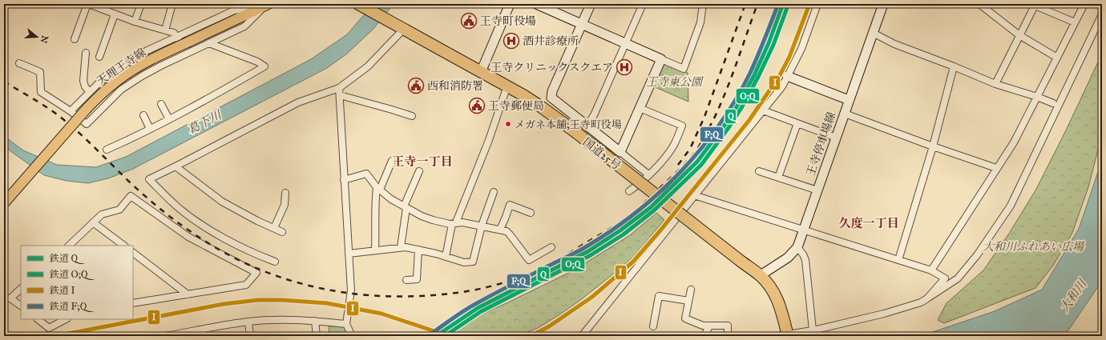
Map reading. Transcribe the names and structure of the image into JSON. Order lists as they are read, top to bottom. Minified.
{"streets":{"highway":["国道25号"],"main road":["天理王寺線"],"street":["王寺停車場線"]},"crossings":[["王寺停車場線","国道25号"]],"districts":["王寺一丁目","久度一丁目"],"water":["葛下川","大和川"],"parks":["王寺東公園","大和川ふれあい広場"],"places":{"public building":["王寺町役場","西和消防署","王寺郵便局"],"hospital":["酒井診療所","王寺クリニックスクエア"],"other":["メガネ本舗;王寺町役場"]},"lines":["rail line Q","rail line I","rail line F;Q","rail line O;Q"],"legend":["鉄道 Q","鉄道 O;Q","鉄道 I","鉄道 F;Q"],"north":"right"}
